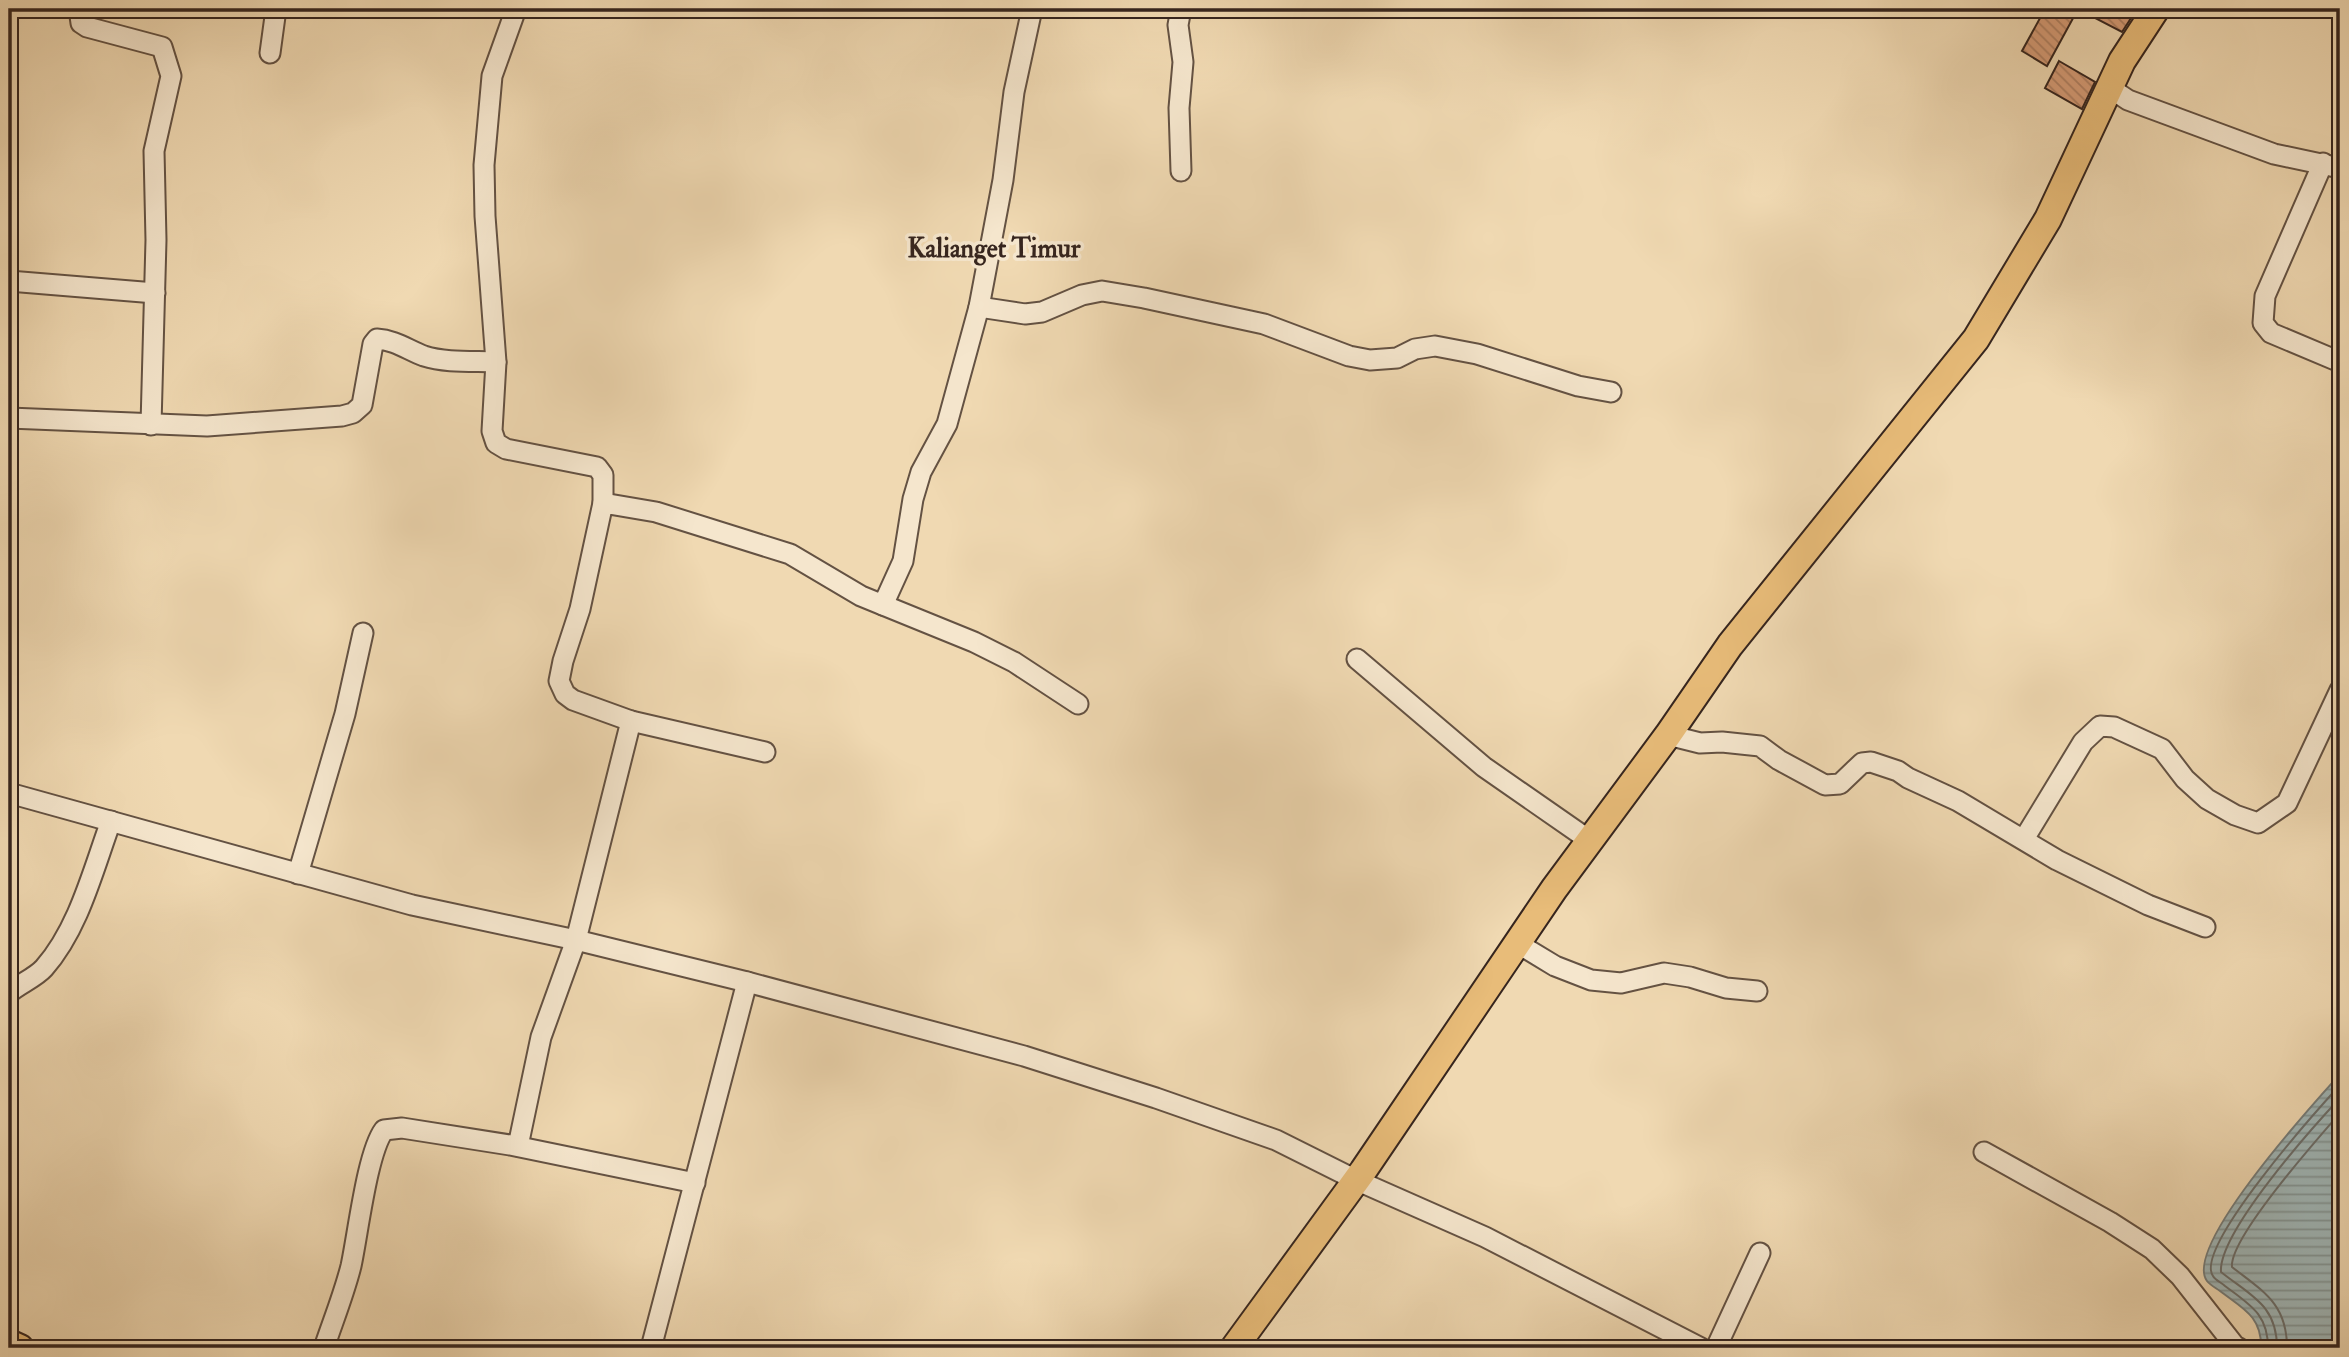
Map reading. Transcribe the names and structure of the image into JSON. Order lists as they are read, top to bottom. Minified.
{"districts":["Kalianget Timur"]}
